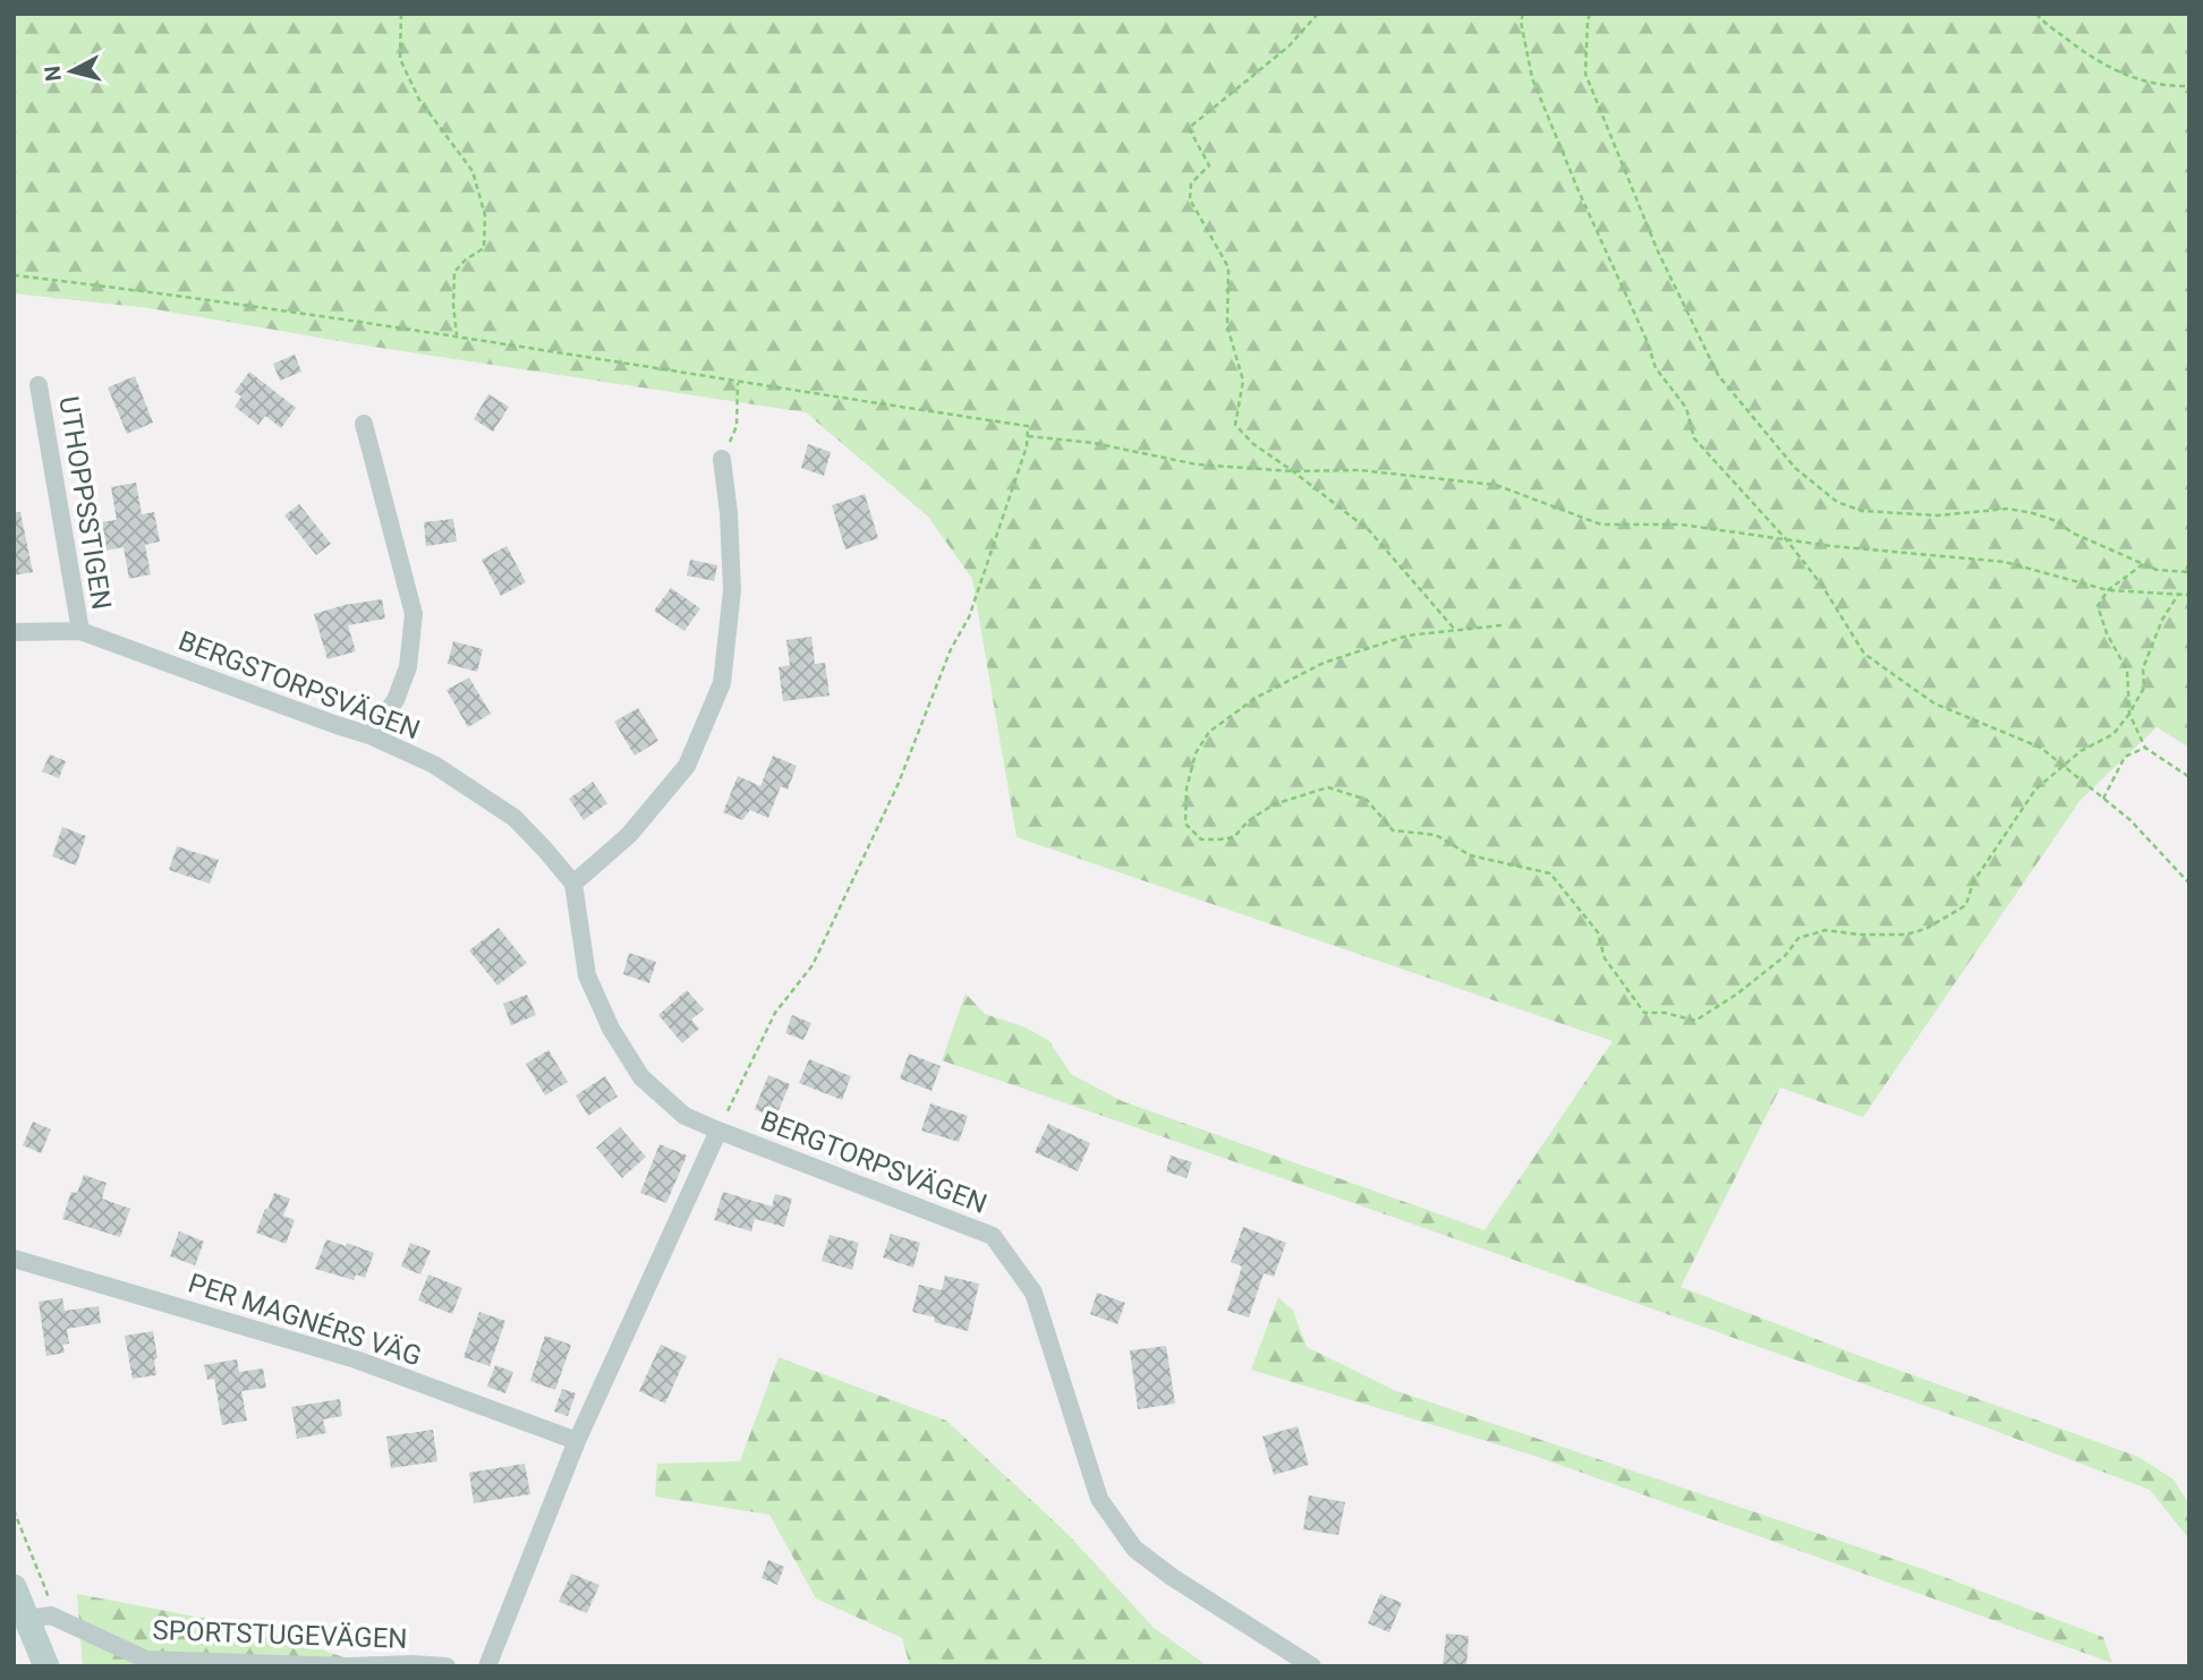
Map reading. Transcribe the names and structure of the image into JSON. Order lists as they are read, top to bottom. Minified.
{"streets":{"street":["UTHOPPSSTIGEN","BERGSTORPSVÄGEN","BERGTORPSVÄGEN","PER MAGNÉRS VÄG","SPORTSTUGEVÄGEN"]},"crossings":[["UTHOPPSSTIGEN","BERGSTORPSVÄGEN"],["BERGSTORPSVÄGEN","BERGTORPSVÄGEN"]],"north":"left"}
